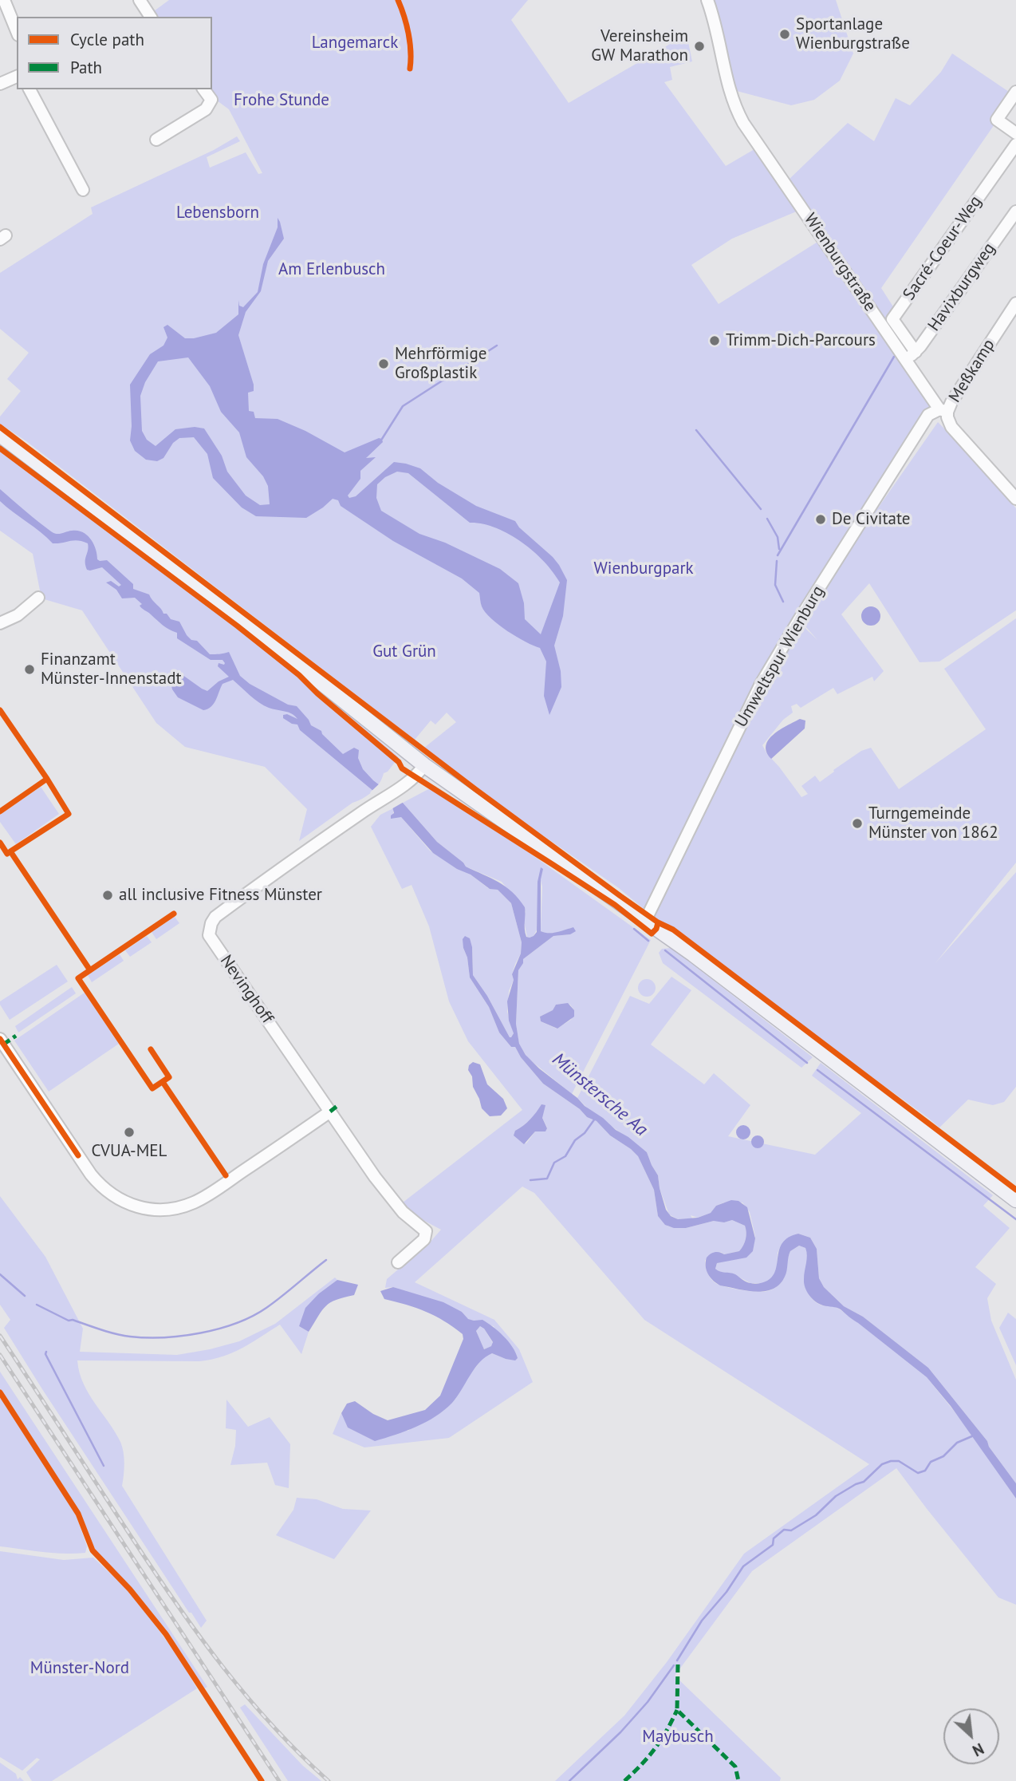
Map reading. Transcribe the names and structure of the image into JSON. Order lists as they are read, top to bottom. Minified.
{"streets":{"street":["Sacré-Coeur-Weg","Wienburgstraße","Havixburgweg","Meßkamp","Umweltspur Wienburg","Nevinghoff"]},"crossings":[["Sacré-Coeur-Weg","Havixburgweg"],["Wienburgstraße","Havixburgweg"],["Wienburgstraße","Meßkamp"],["Wienburgstraße","Umweltspur Wienburg"],["Meßkamp","Umweltspur Wienburg"]],"water":["Münstersche Aa"],"parks":["Langemarck","Frohe Stunde","Lebensborn","Am Erlenbusch","Wienburgpark","Gut Grün","Münster-Nord","Maybusch"],"places":["Sportanlage Wienburgstraße","Vereinsheim GW Marathon","Trimm-Dich-Parcours","Mehrförmige Großplastik","De Civitate","Finanzamt Münster-Innenstadt","Turngemeinde Münster von 1862","all inclusive Fitness Münster","CVUA-MEL"],"legend":["Cycle path","Path"],"north":"bottom right"}
